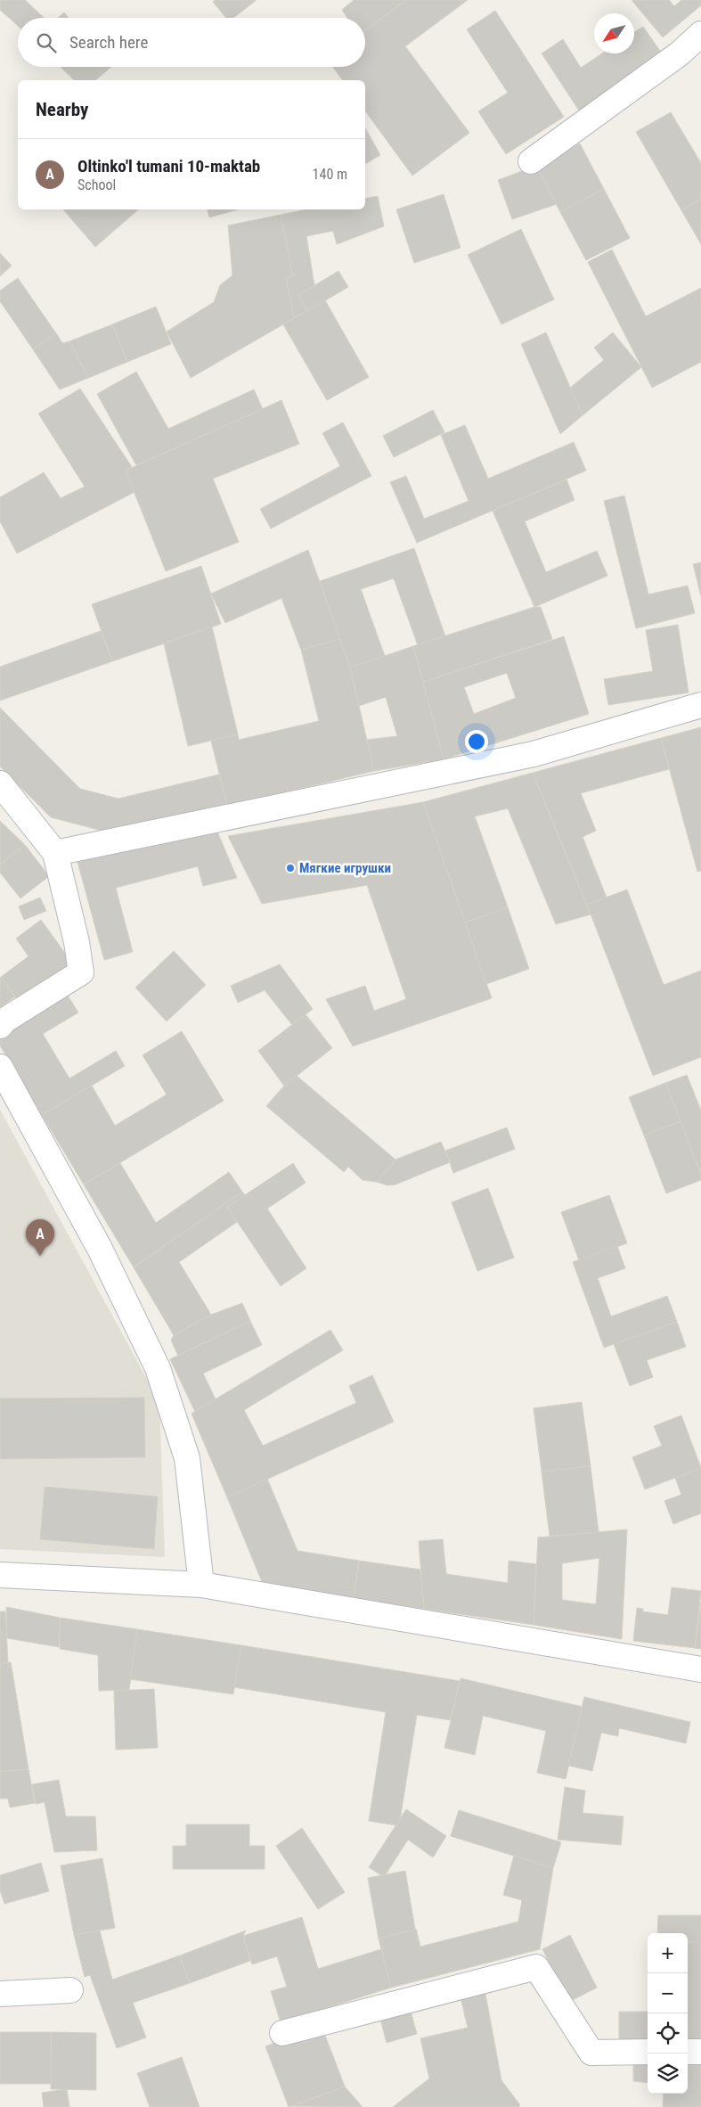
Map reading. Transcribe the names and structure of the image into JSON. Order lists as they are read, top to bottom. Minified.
{"places":["Мягкие игрушки"],"north":"bottom left","page":{"search":"Search here","heading":"Nearby","list":[{"mark":"A","name":"Oltinko'l tumani 10-maktab","note":"School","value":"140 m"}],"pins":"A","map_buttons":["+","−"]}}
